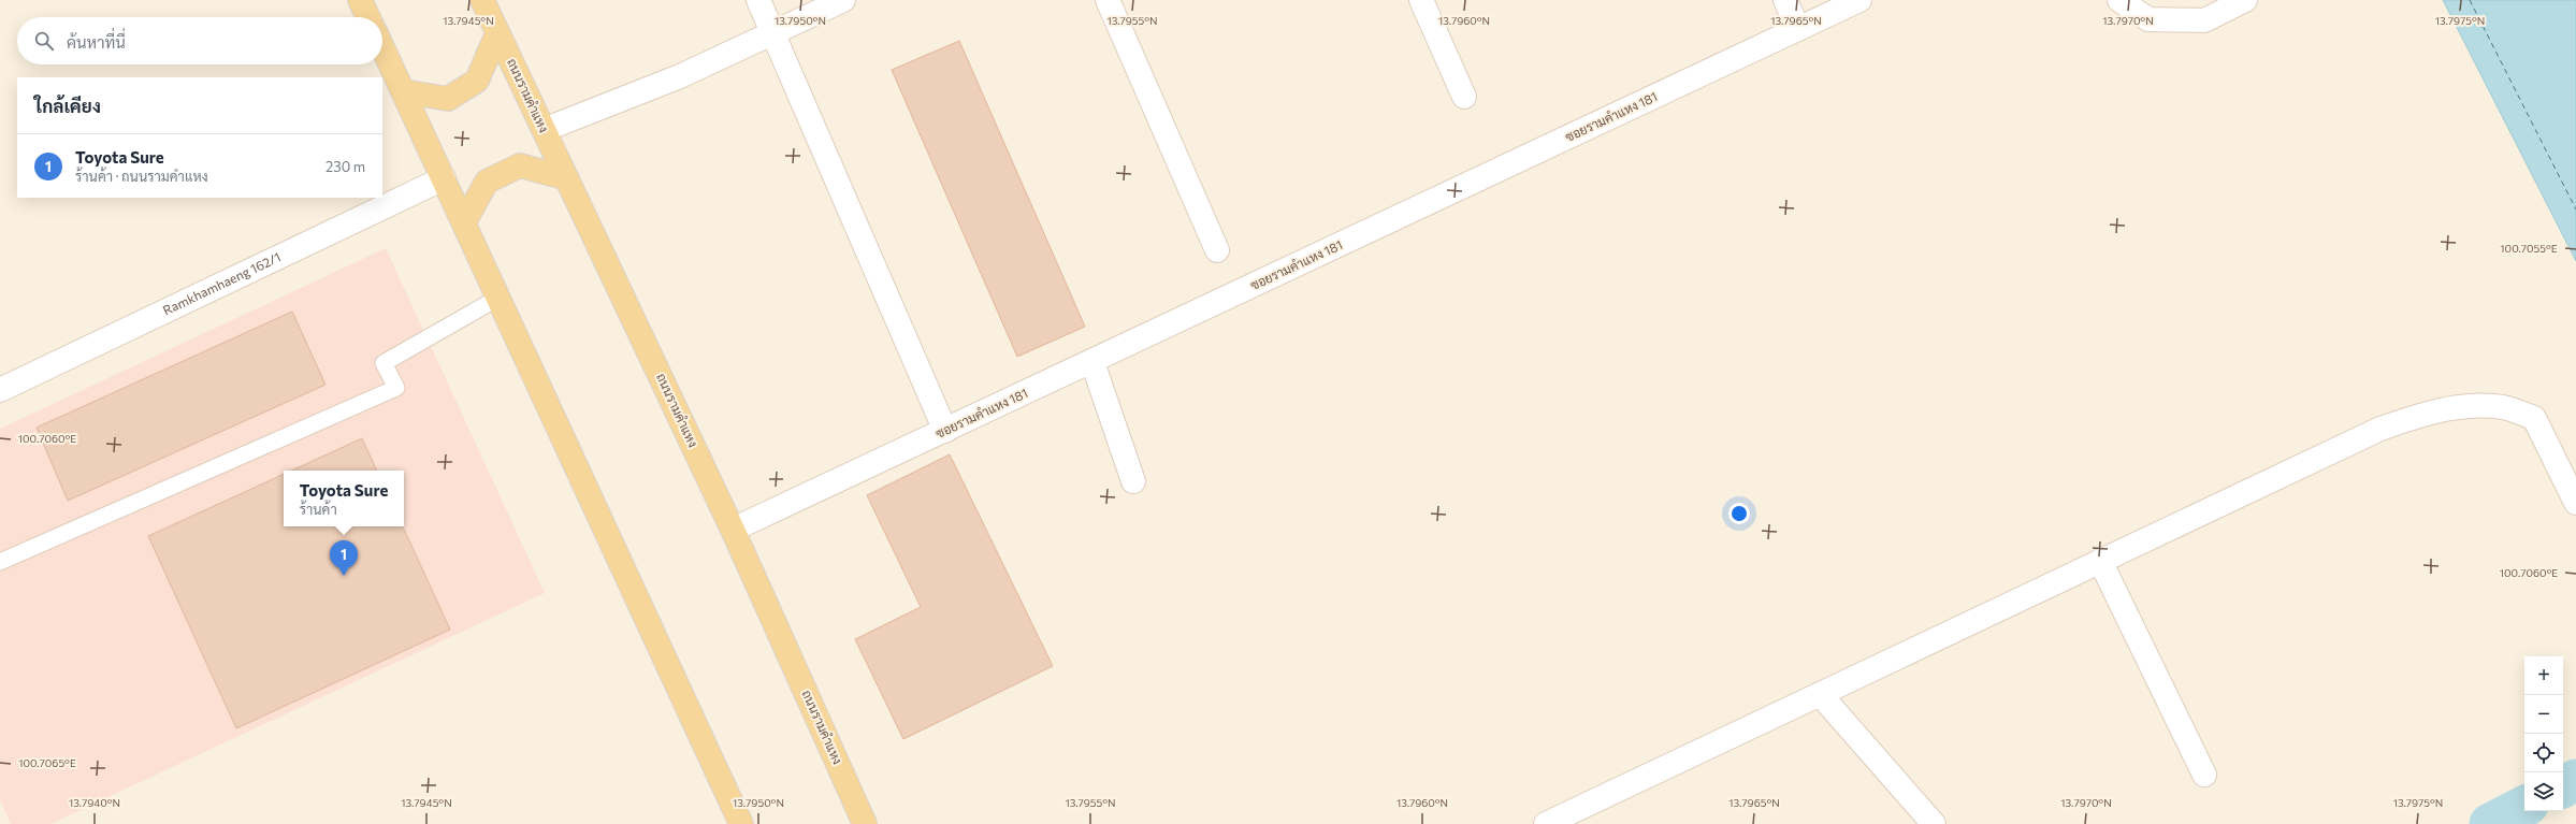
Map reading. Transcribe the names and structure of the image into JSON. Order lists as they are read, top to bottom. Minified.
{"streets":{"main road":["ถนนรามคำแหง"],"street":["ซอยรามคำแหง 181","Ramkhamhaeng 162/1"]},"crossings":[["ถนนรามคำแหง","ซอยรามคำแหง 181"]],"page":{"search":"ค้นหาที่นี่","heading":"ใกล้เคียง","list":[{"mark":"1","name":"Toyota Sure","note":"ร้านค้า · ถนนรามคำแหง","value":"230 m"}],"popup":["Toyota Sure","ร้านค้า"],"pins":"1","map_buttons":["+","−"]},"coordinates":["13.7945°N","13.7950°N","13.7955°N","13.7960°N","13.7965°N","13.7970°N","13.7975°N","100.7055°E","100.7060°E","100.7065°E","13.7940°N"]}
